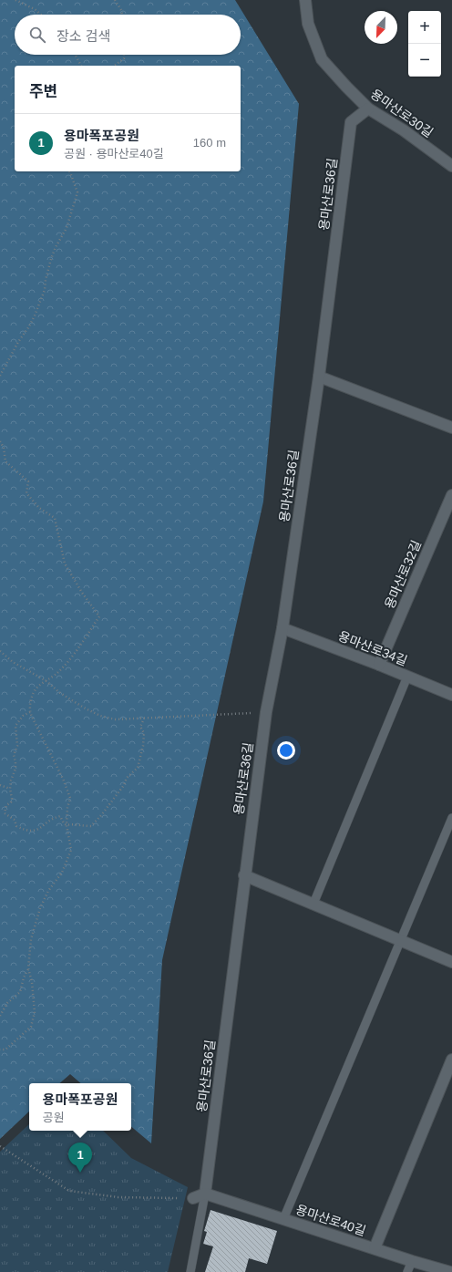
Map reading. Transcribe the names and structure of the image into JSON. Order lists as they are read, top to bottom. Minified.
{"streets":{"street":["용마산로30길","용마산로36길","용마산로32길","용마산로34길","용마산로40길"]},"crossings":[["용마산로30길","용마산로36길"],["용마산로36길","용마산로34길"],["용마산로36길","용마산로40길"],["용마산로32길","용마산로34길"]],"north":"bottom left","page":{"map_buttons":["+","−"],"search":"장소 검색","heading":"주변","list":[{"mark":"1","name":"용마폭포공원","note":"공원 · 용마산로40길","value":"160 m"}],"popup":["용마폭포공원","공원"],"pins":"1"}}
